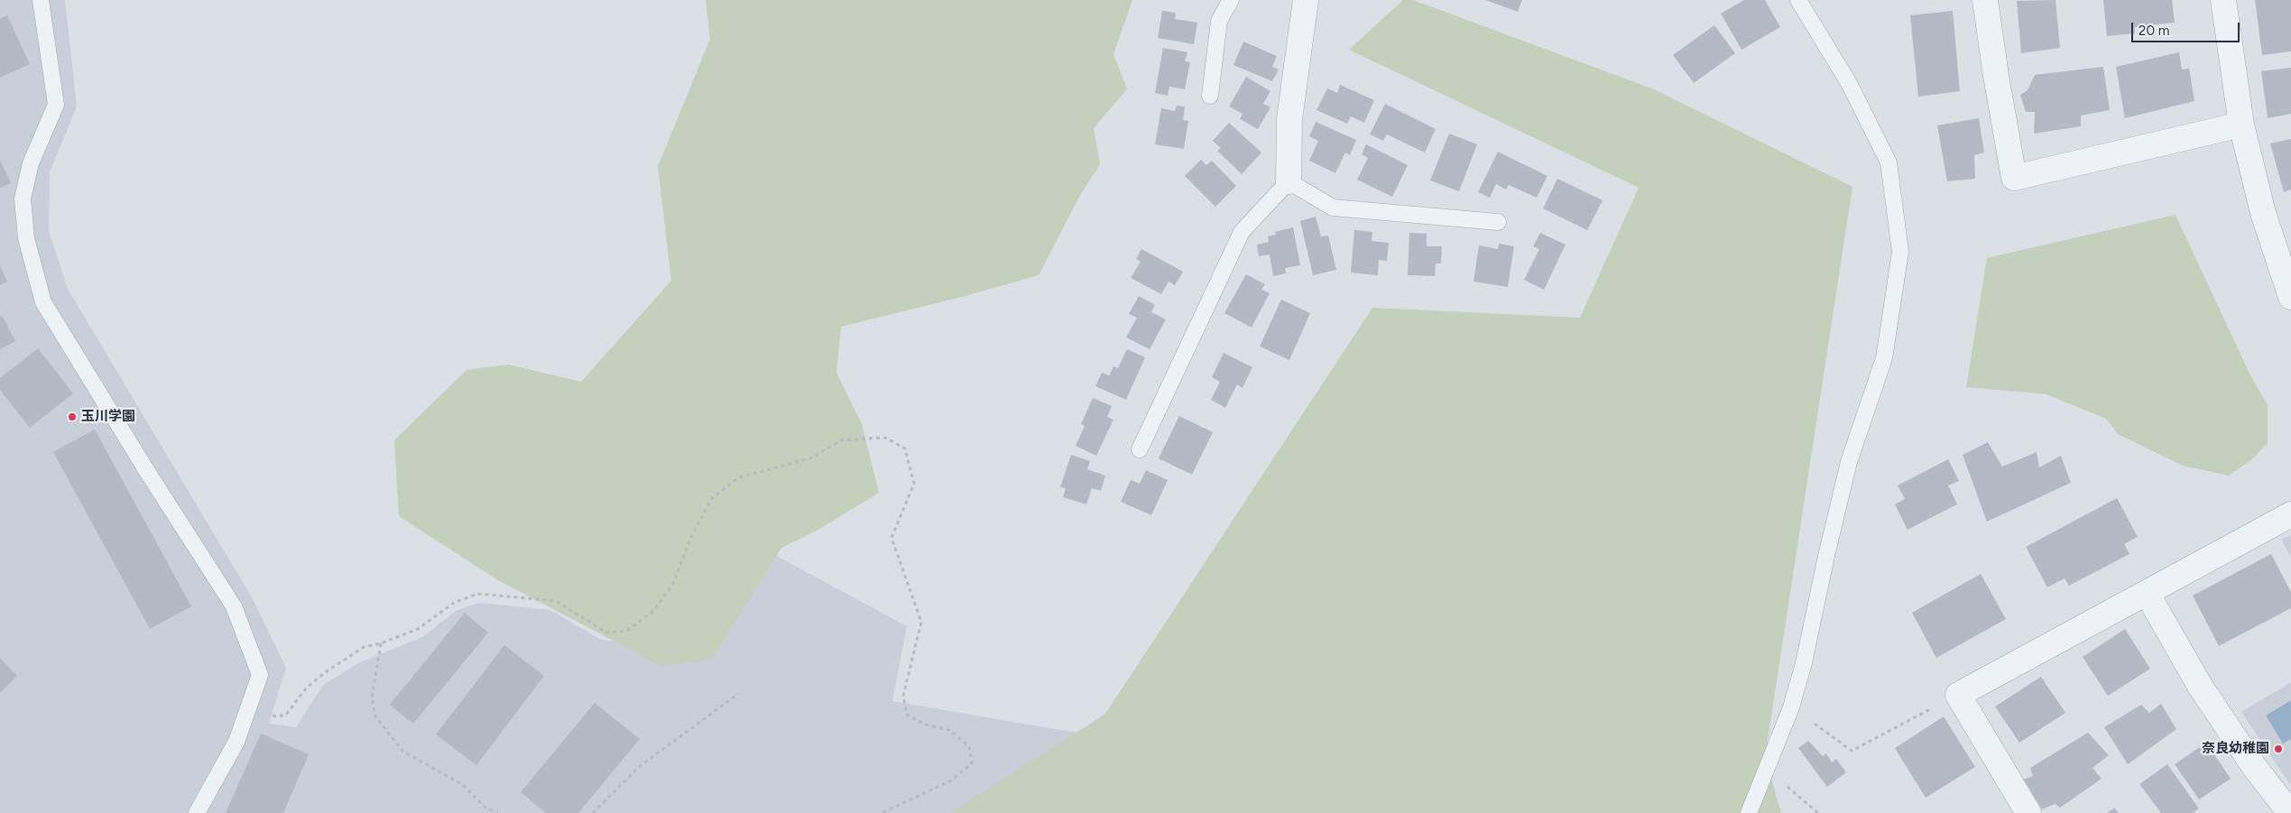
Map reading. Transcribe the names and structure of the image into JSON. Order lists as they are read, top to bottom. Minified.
{"places":["玉川学園","奈良幼稚園"],"scale_bar":"20 m"}
